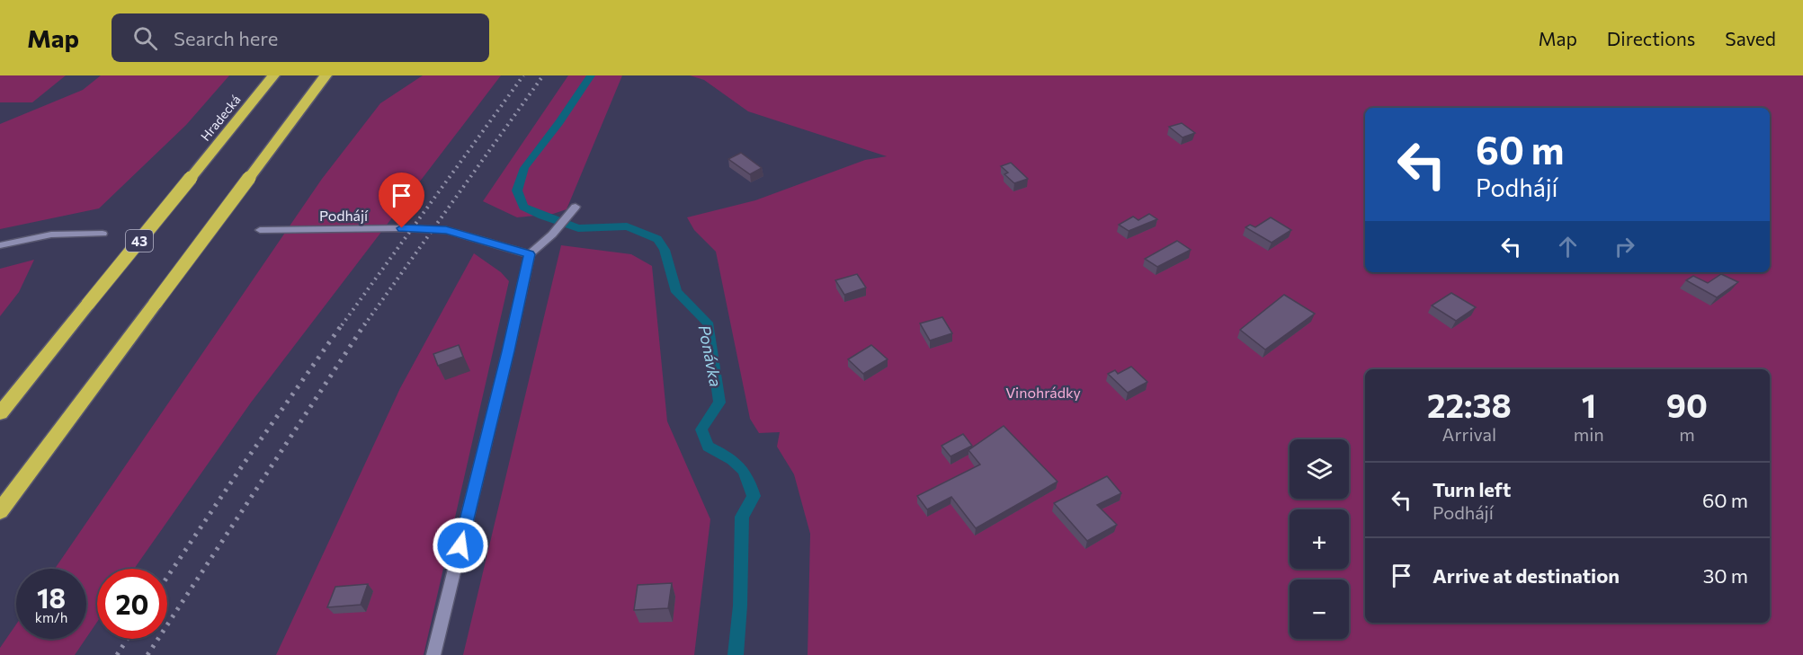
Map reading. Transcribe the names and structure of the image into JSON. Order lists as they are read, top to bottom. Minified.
{"streets":{"highway":["Hradecká","43"],"lane":["Podhájí"]},"water":["Ponávka"],"parks":["Vinohrádky"],"page":{"header":"Map","search":"Search here","nav":["Map","Directions","Saved"],"turn":["60 m","Podhájí"],"eta":["22:38","Arrival","1","min","90","m"],"map_buttons":["+","−"],"list":[{"name":"Turn left","note":"Podhájí","value":"60 m"},{"name":"Arrive at destination","value":"30 m"}],"speed":"18 km/h","limit":"20"}}
